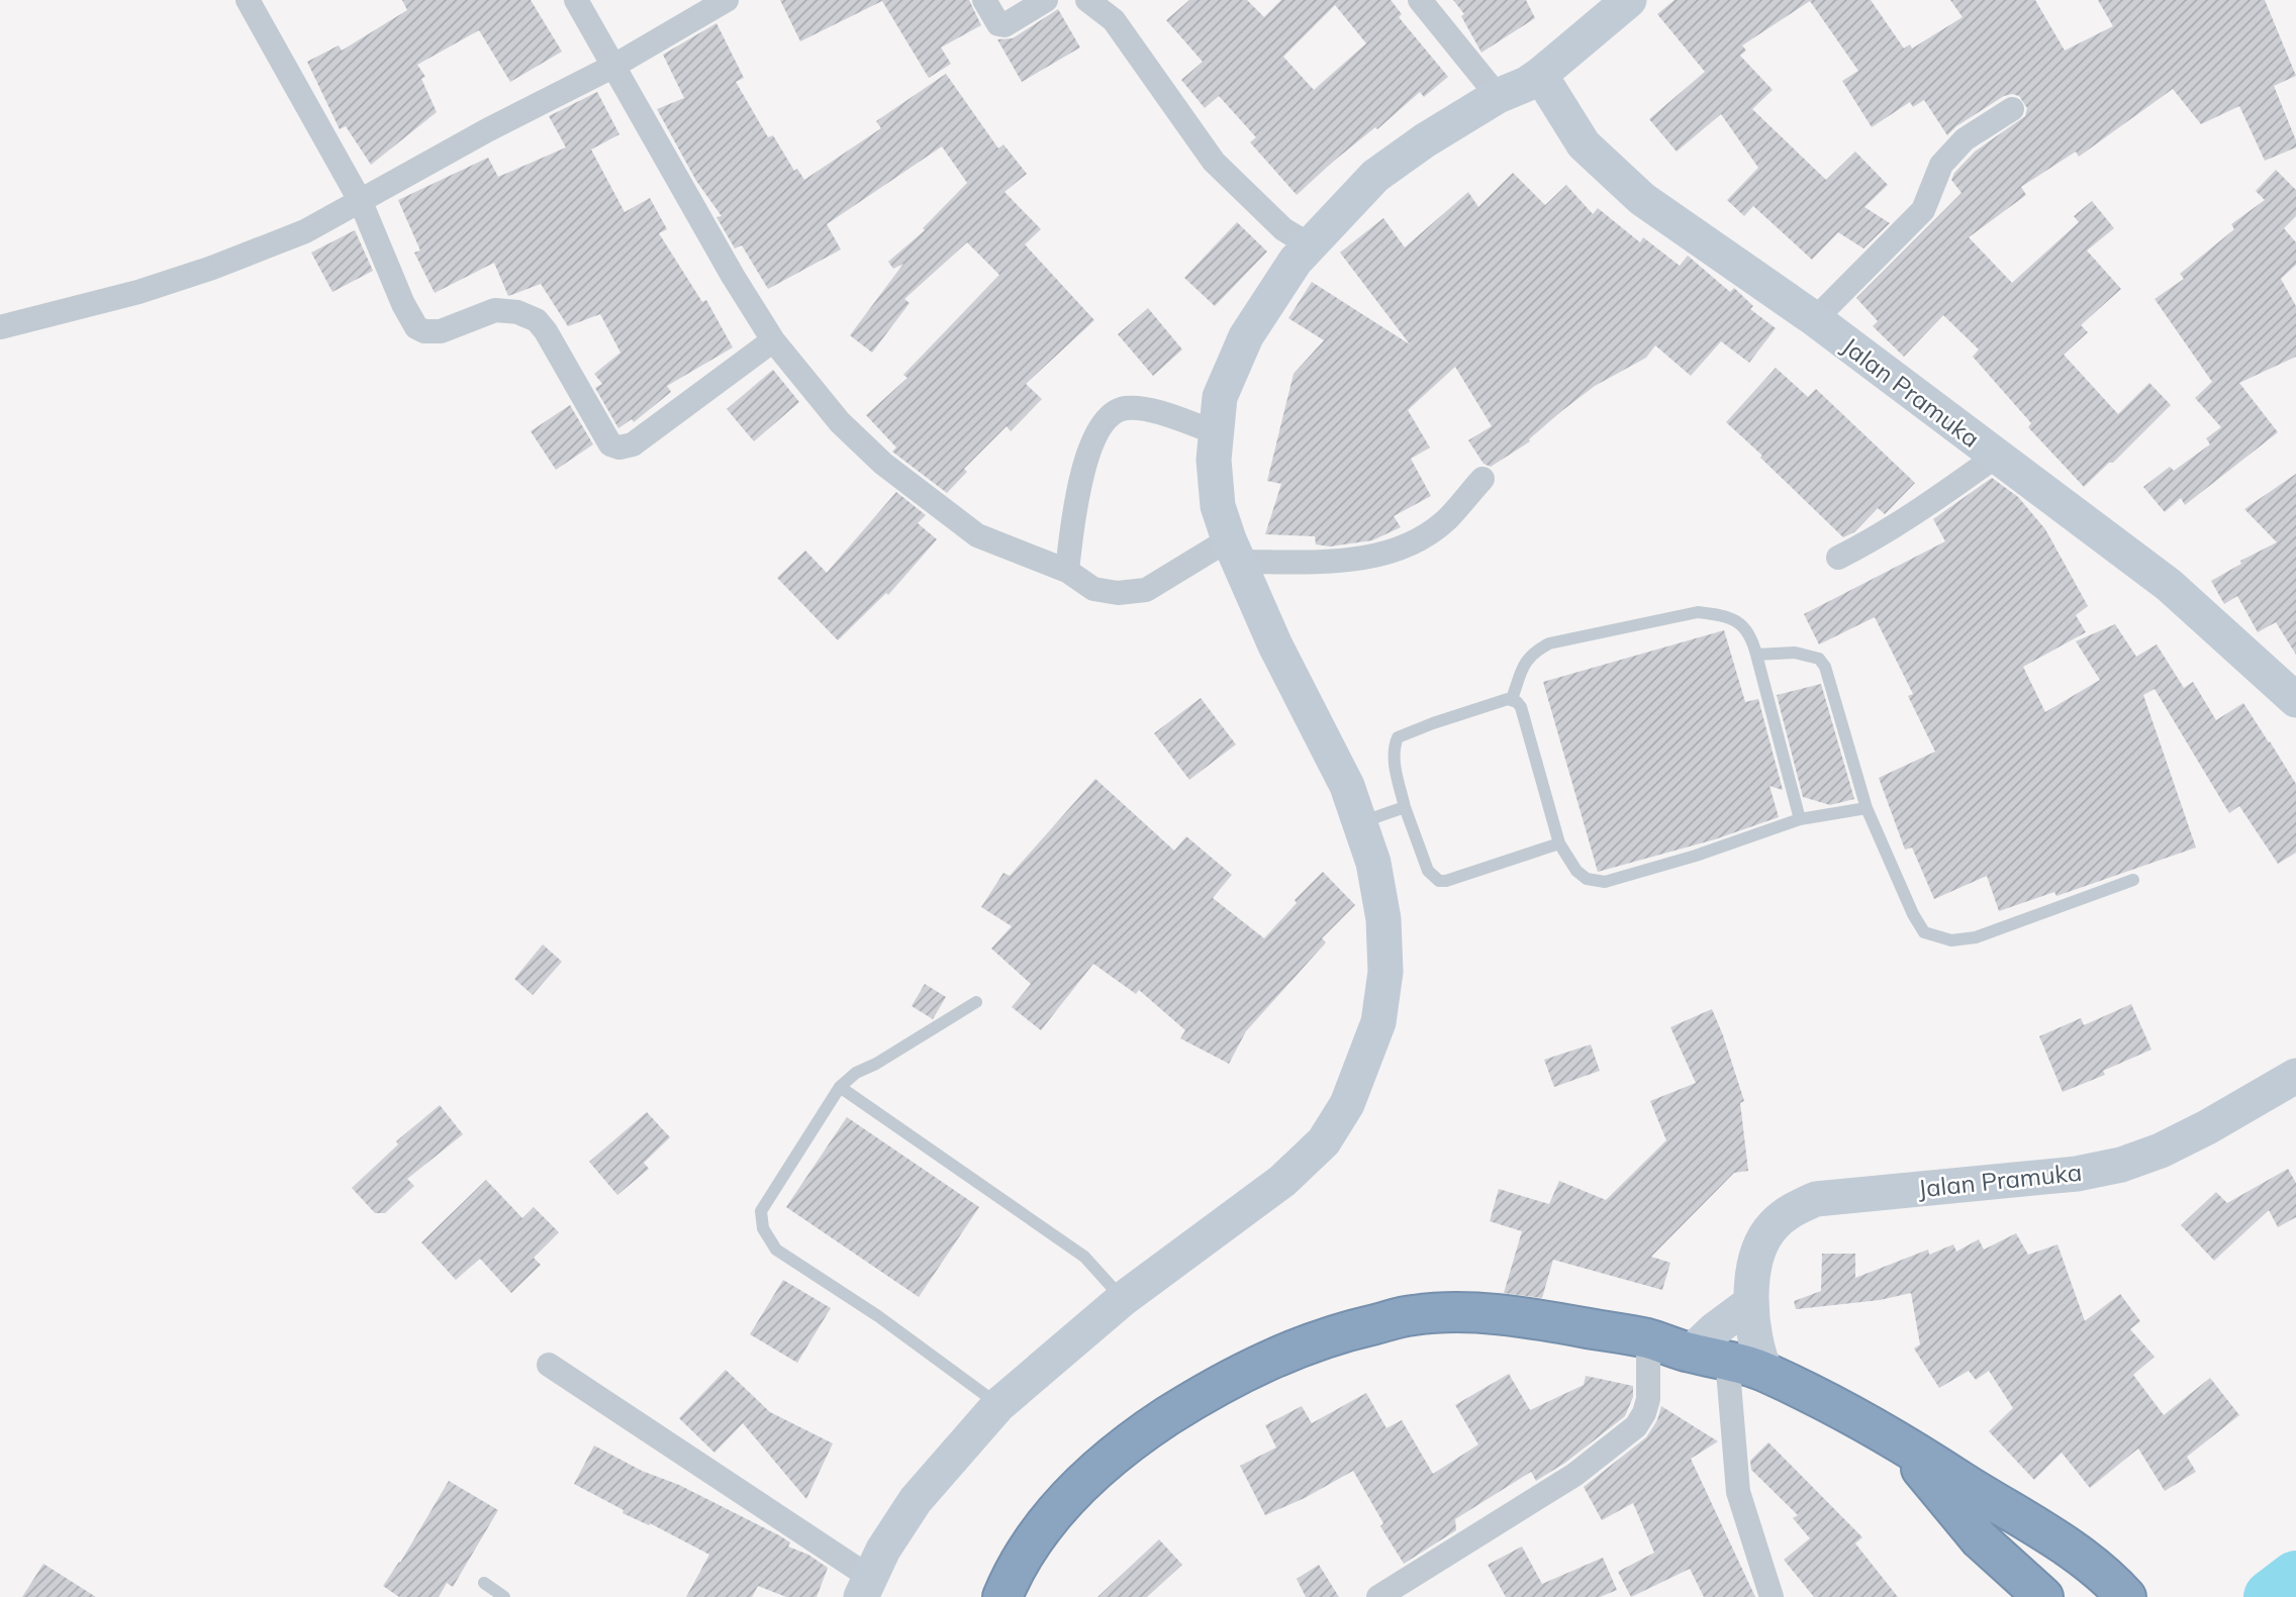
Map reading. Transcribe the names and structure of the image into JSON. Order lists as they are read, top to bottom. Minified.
{"streets":{"street":["Jalan Pramuka"]}}
